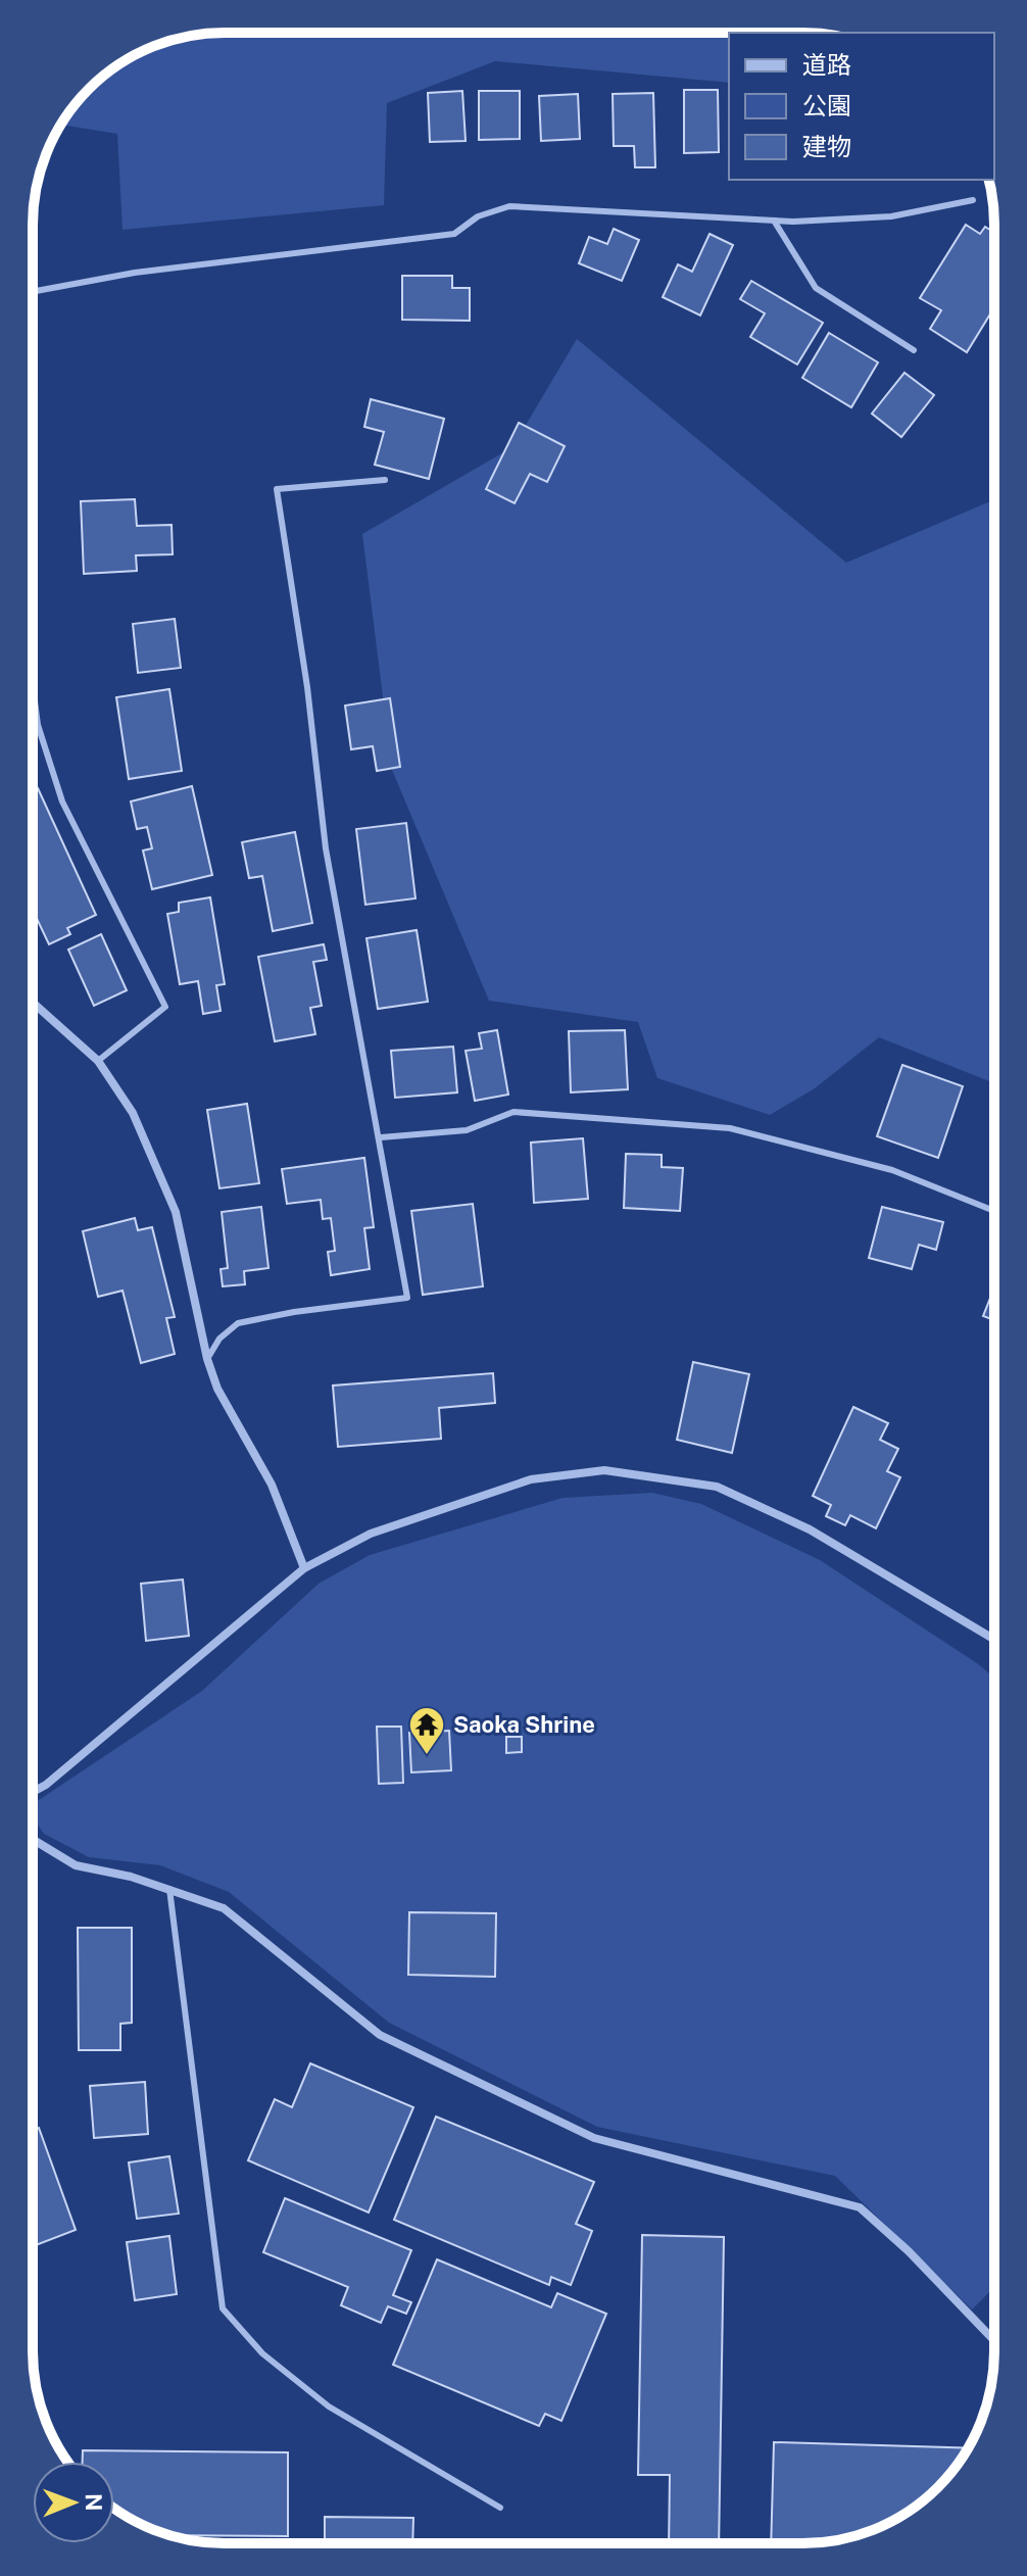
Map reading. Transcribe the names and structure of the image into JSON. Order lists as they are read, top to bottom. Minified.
{"places":{"temple":["Saoka Shrine"]},"legend":["道路","公園","建物"],"north":"right"}
